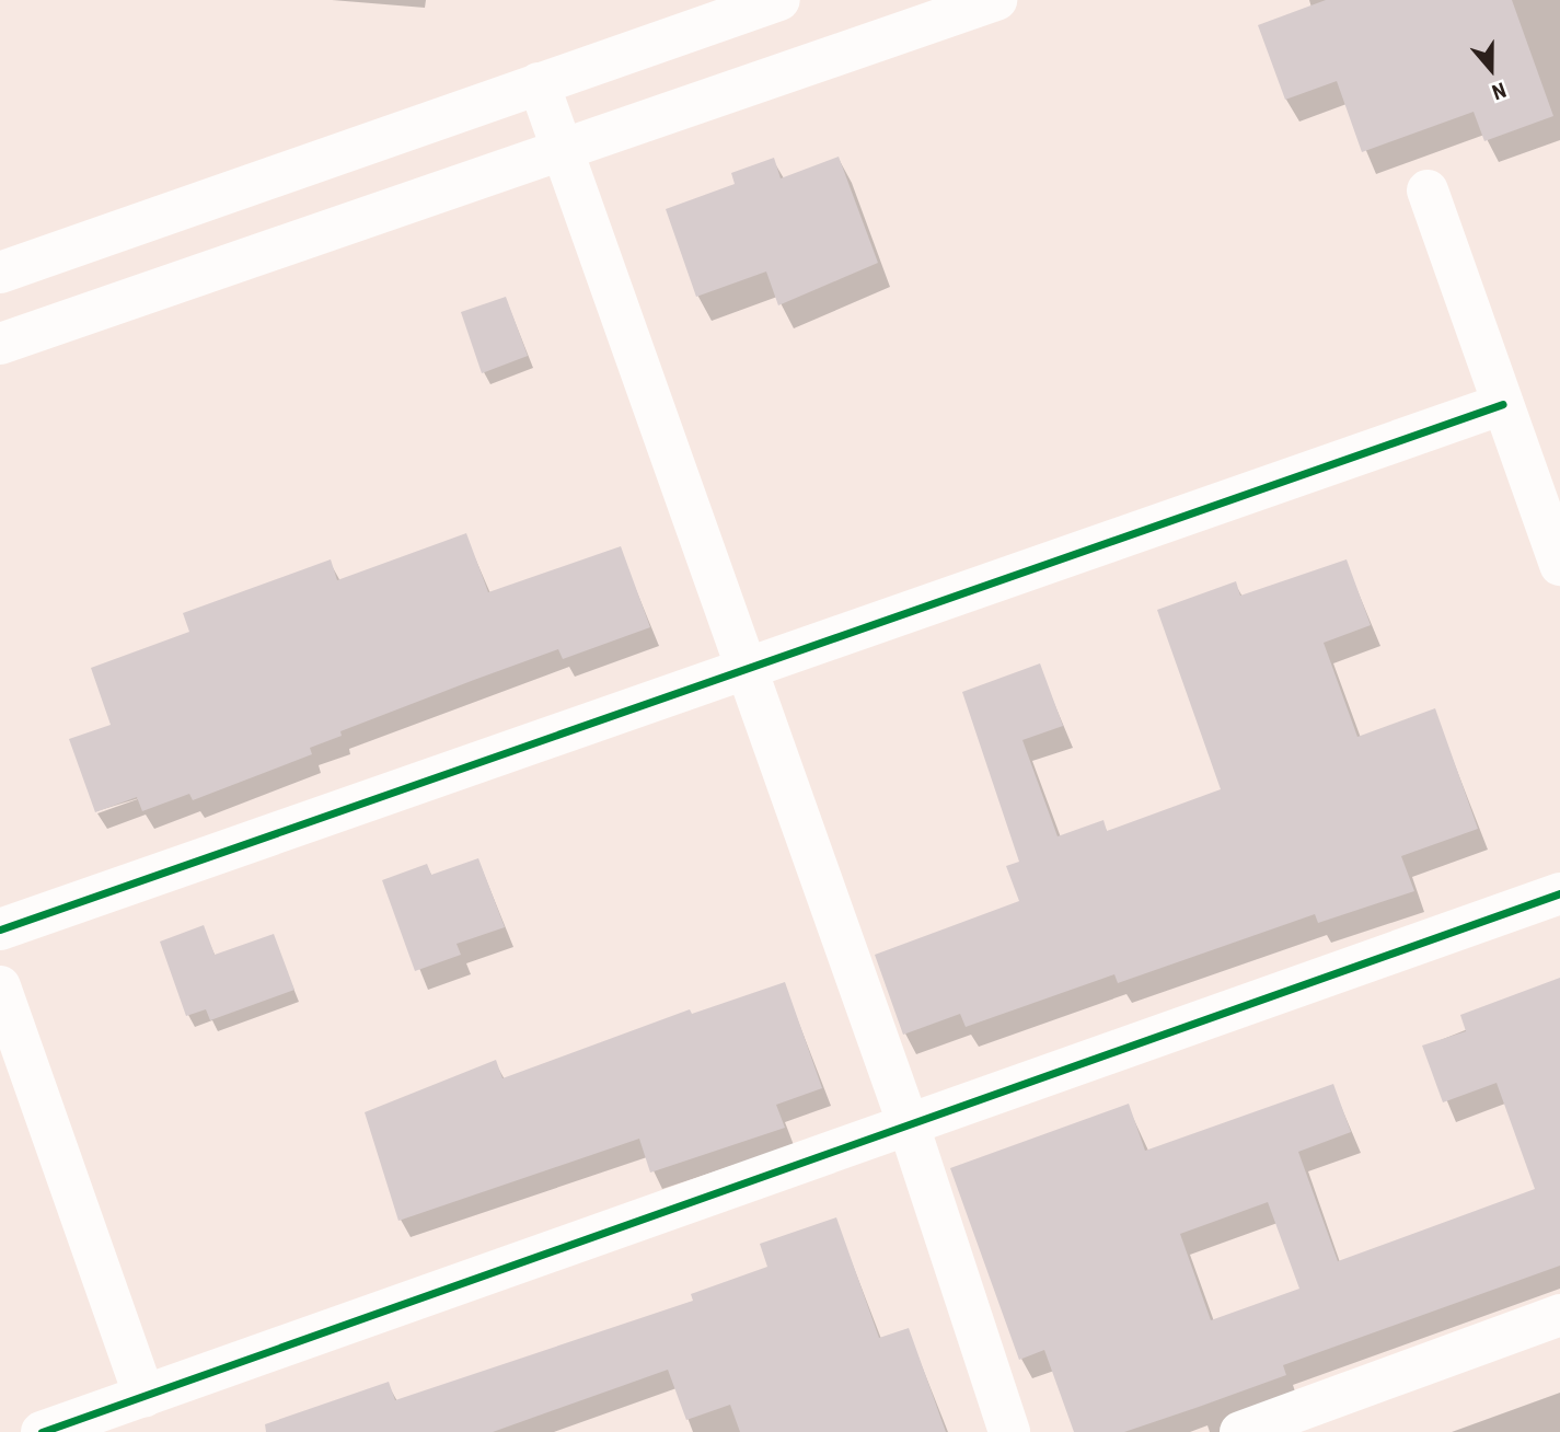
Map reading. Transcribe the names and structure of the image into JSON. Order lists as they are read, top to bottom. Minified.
{"north":"bottom"}
